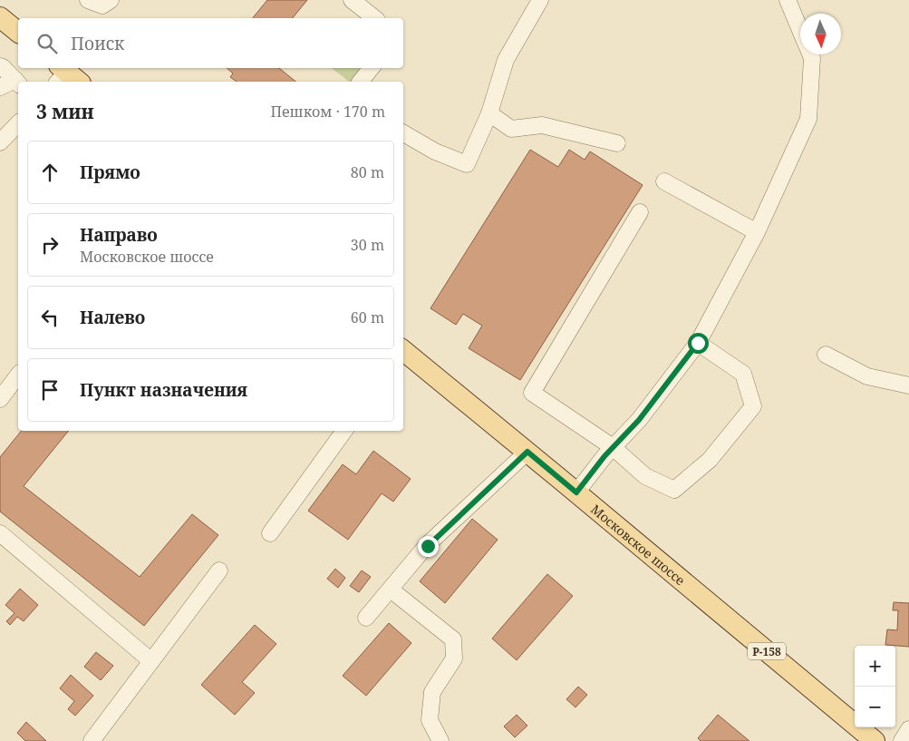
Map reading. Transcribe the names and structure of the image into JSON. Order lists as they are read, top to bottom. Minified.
{"streets":{"main road":["Московское шоссе","Р-158"]},"north":"bottom","page":{"search":"Поиск","heading":["3 мин","Пешком · 170 m"],"list":[["Прямо","80 m"],["Направо","Московское шоссе","30 m"],["Налево","60 m"],"Пункт назначения"],"map_buttons":["+","−"]}}
